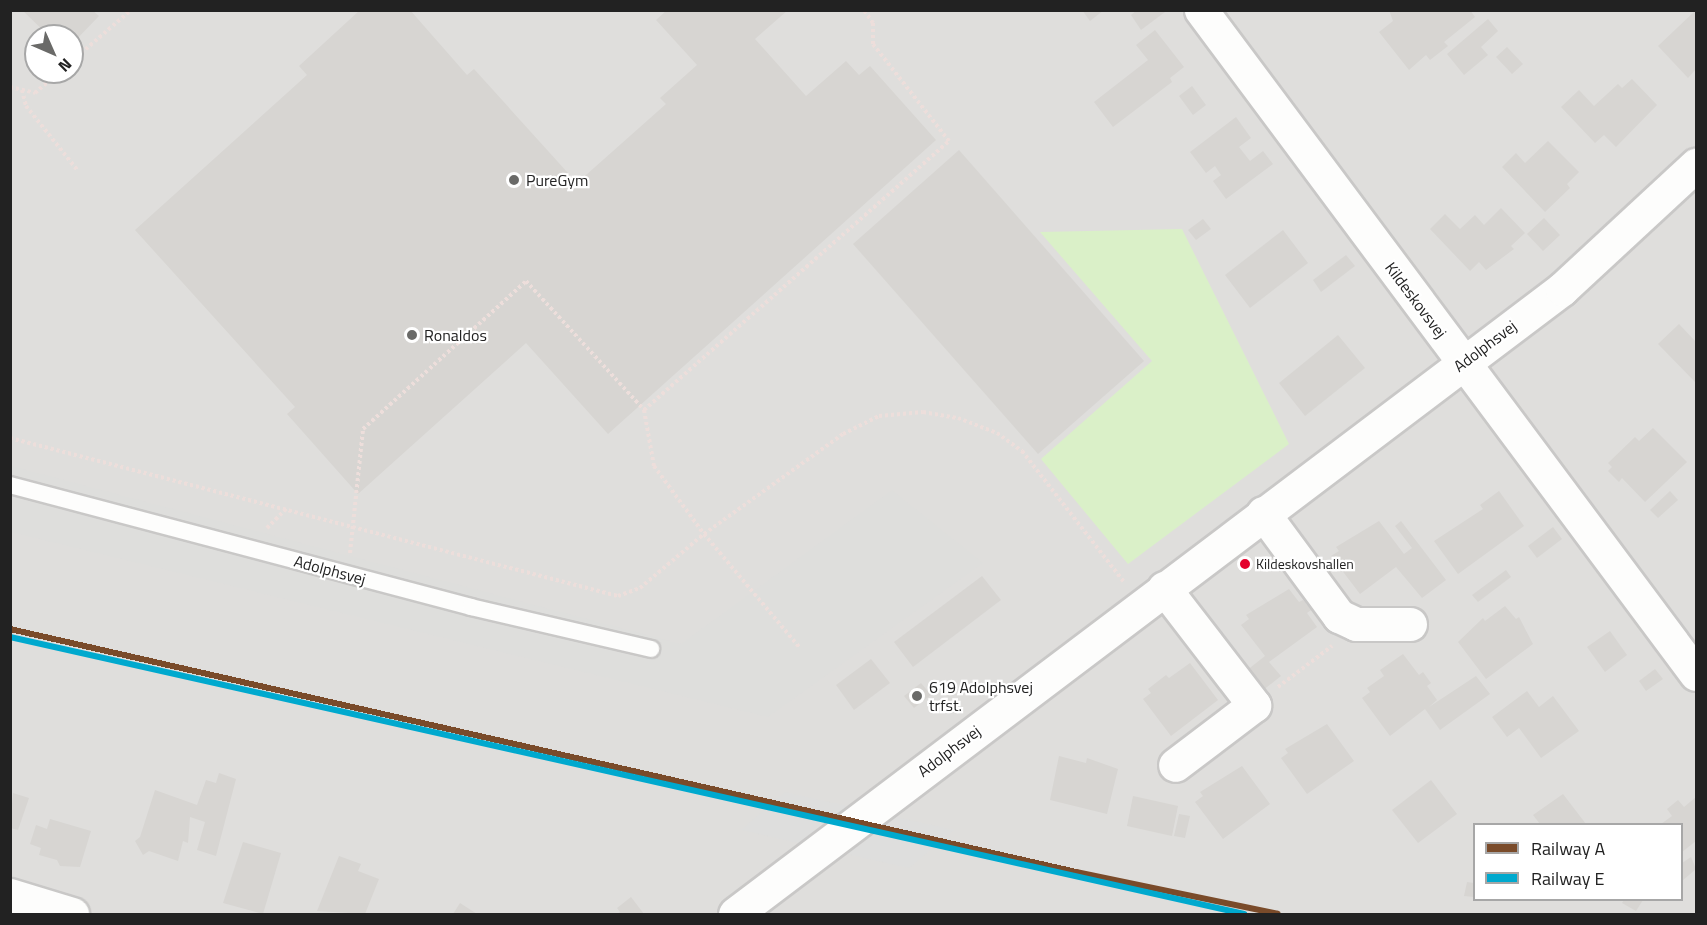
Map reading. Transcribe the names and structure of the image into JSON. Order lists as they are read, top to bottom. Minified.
{"streets":{"street":["Kildeskovsvej","Adolphsvej"]},"crossings":[["Kildeskovsvej","Adolphsvej"]],"places":["PureGym","Ronaldos","Kildeskovshallen","619 Adolphsvej trfst."],"lines":["rail line A","rail line E"],"legend":["Railway A","Railway E"],"north":"bottom right"}
